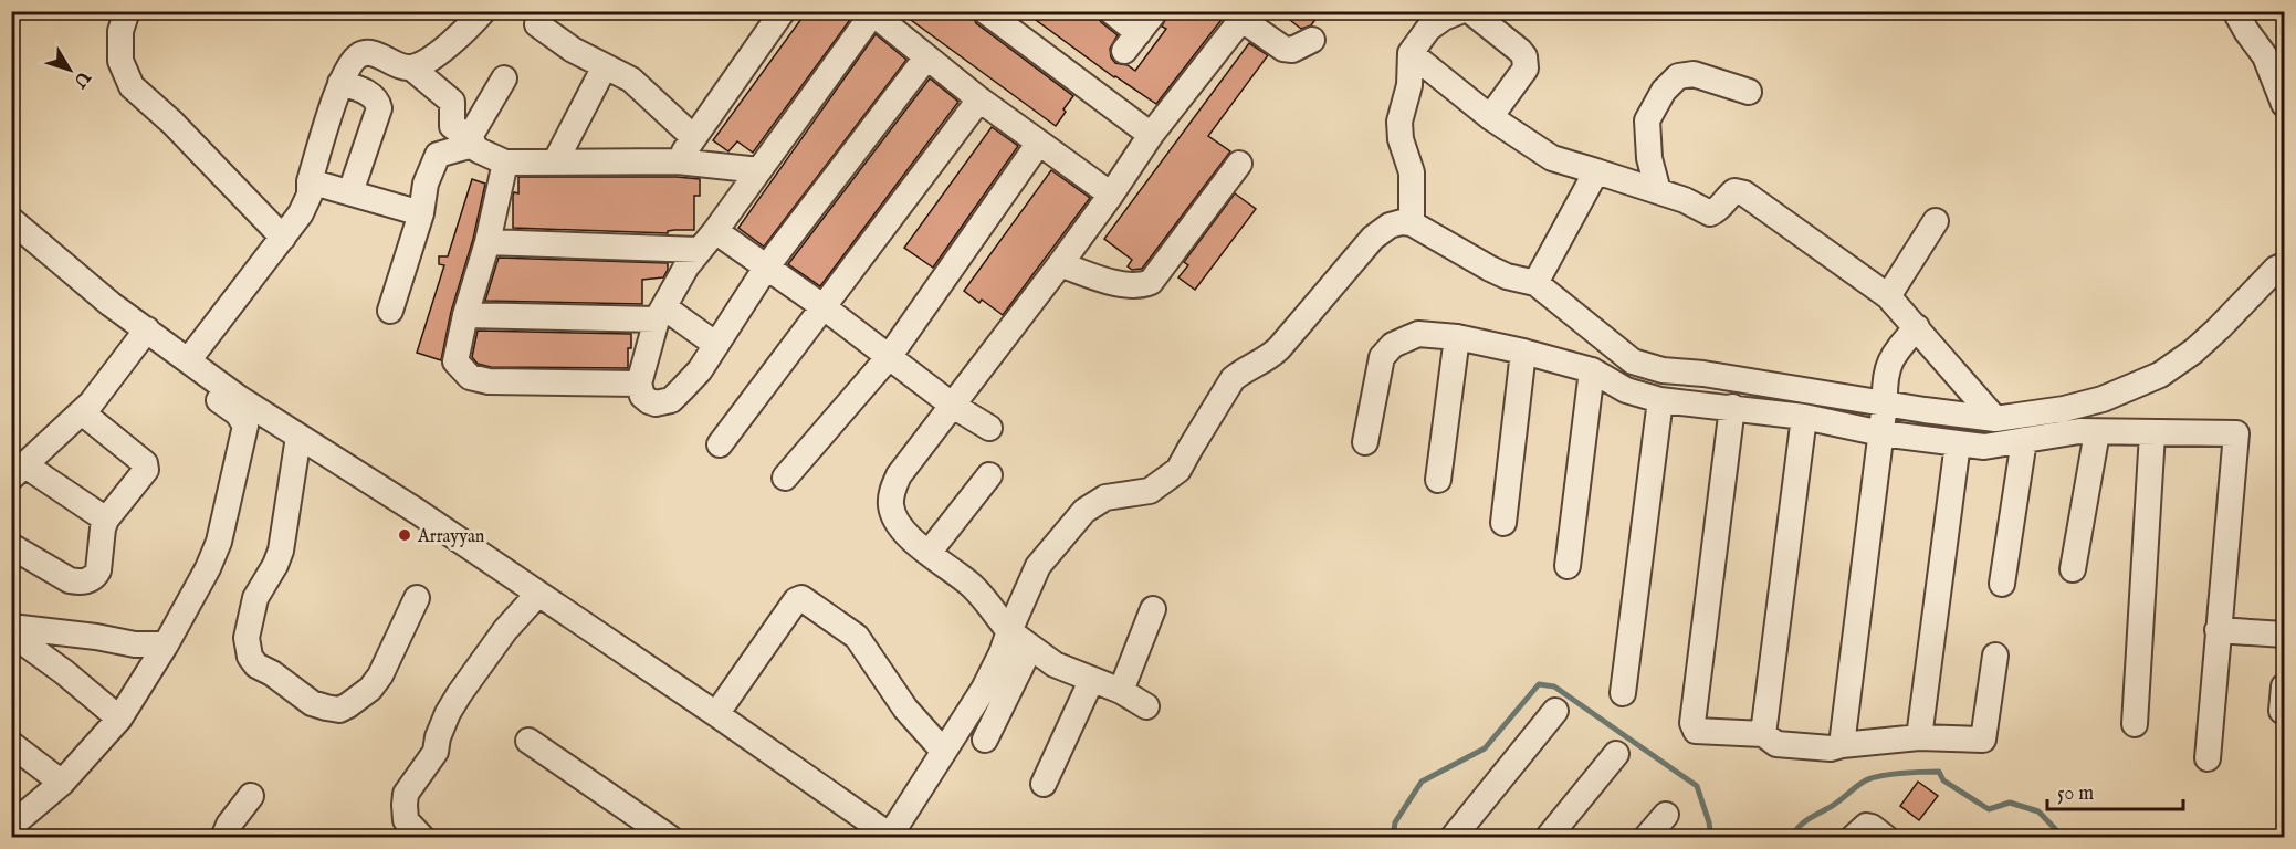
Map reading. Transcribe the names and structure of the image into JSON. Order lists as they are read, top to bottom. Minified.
{"places":["Arrayyan"],"scale_bar":"50 m","north":"bottom right"}
